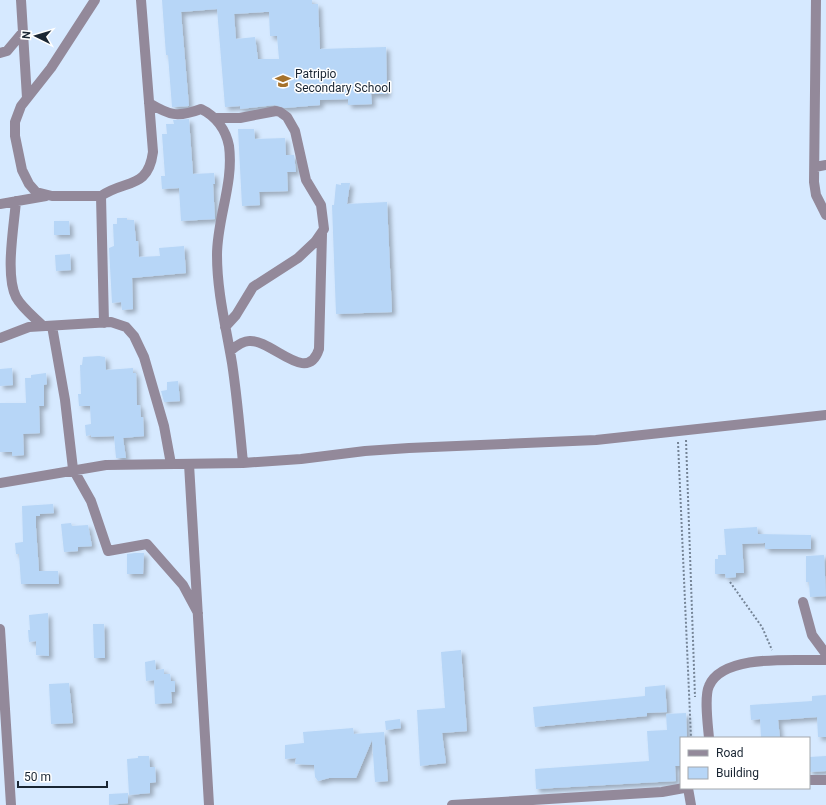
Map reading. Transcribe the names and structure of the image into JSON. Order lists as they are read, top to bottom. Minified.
{"places":{"school or university":["Patripio Secondary School"]},"legend":["Road","Building"],"scale_bar":"50 m","north":"left"}
